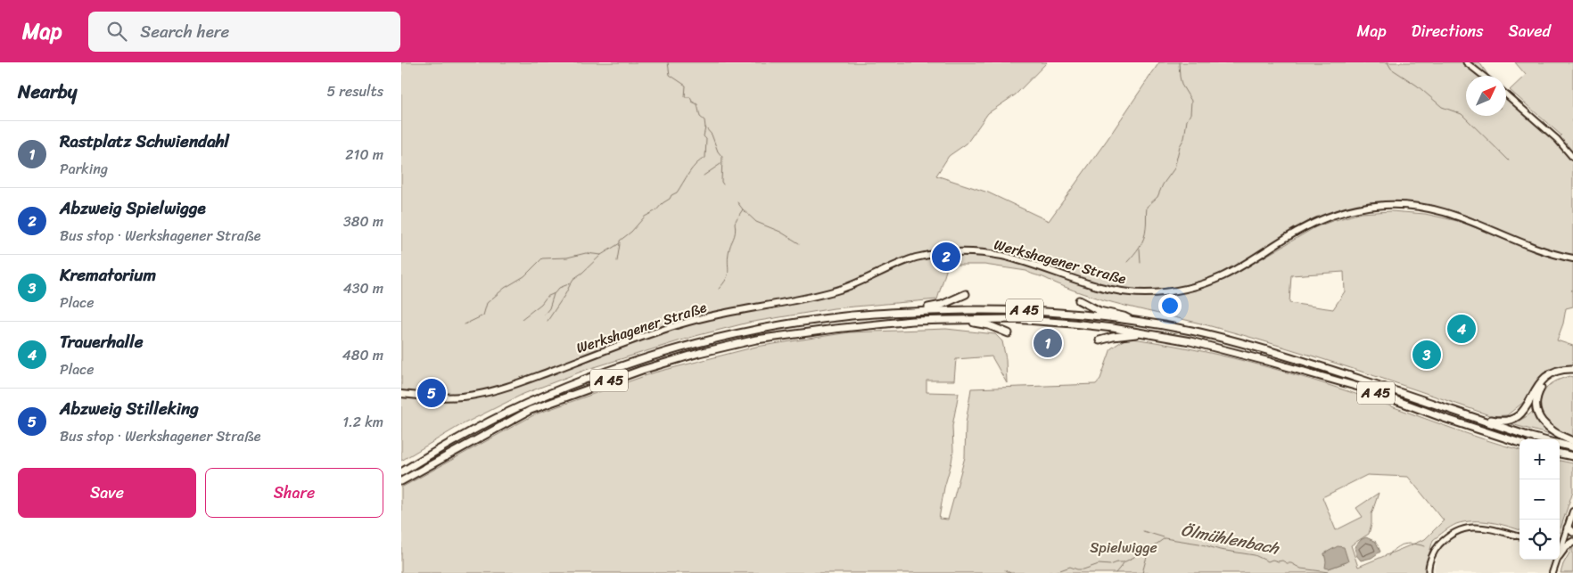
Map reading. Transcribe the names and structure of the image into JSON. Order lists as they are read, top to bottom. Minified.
{"streets":{"highway":["A 45"],"main road":["Werkshagener Straße"]},"water":["Ölmühlenbach"],"parks":["Spielwigge"],"north":"top right","page":{"header":"Map","search":"Search here","nav":["Map","Directions","Saved"],"heading":["Nearby","5 results"],"list":[{"mark":"1","name":"Rastplatz Schwiendahl","note":"Parking","value":"210 m"},{"mark":"2","name":"Abzweig Spielwigge","note":"Bus stop · Werkshagener Straße","value":"380 m"},{"mark":"3","name":"Krematorium","note":"Place","value":"430 m"},{"mark":"4","name":"Trauerhalle","note":"Place","value":"480 m"},{"mark":"5","name":"Abzweig Stilleking","note":"Bus stop · Werkshagener Straße","value":"1.2 km"}],"pins":["2","4","1","3","5"],"map_buttons":["+","−"],"buttons":["Save","Share"]}}
